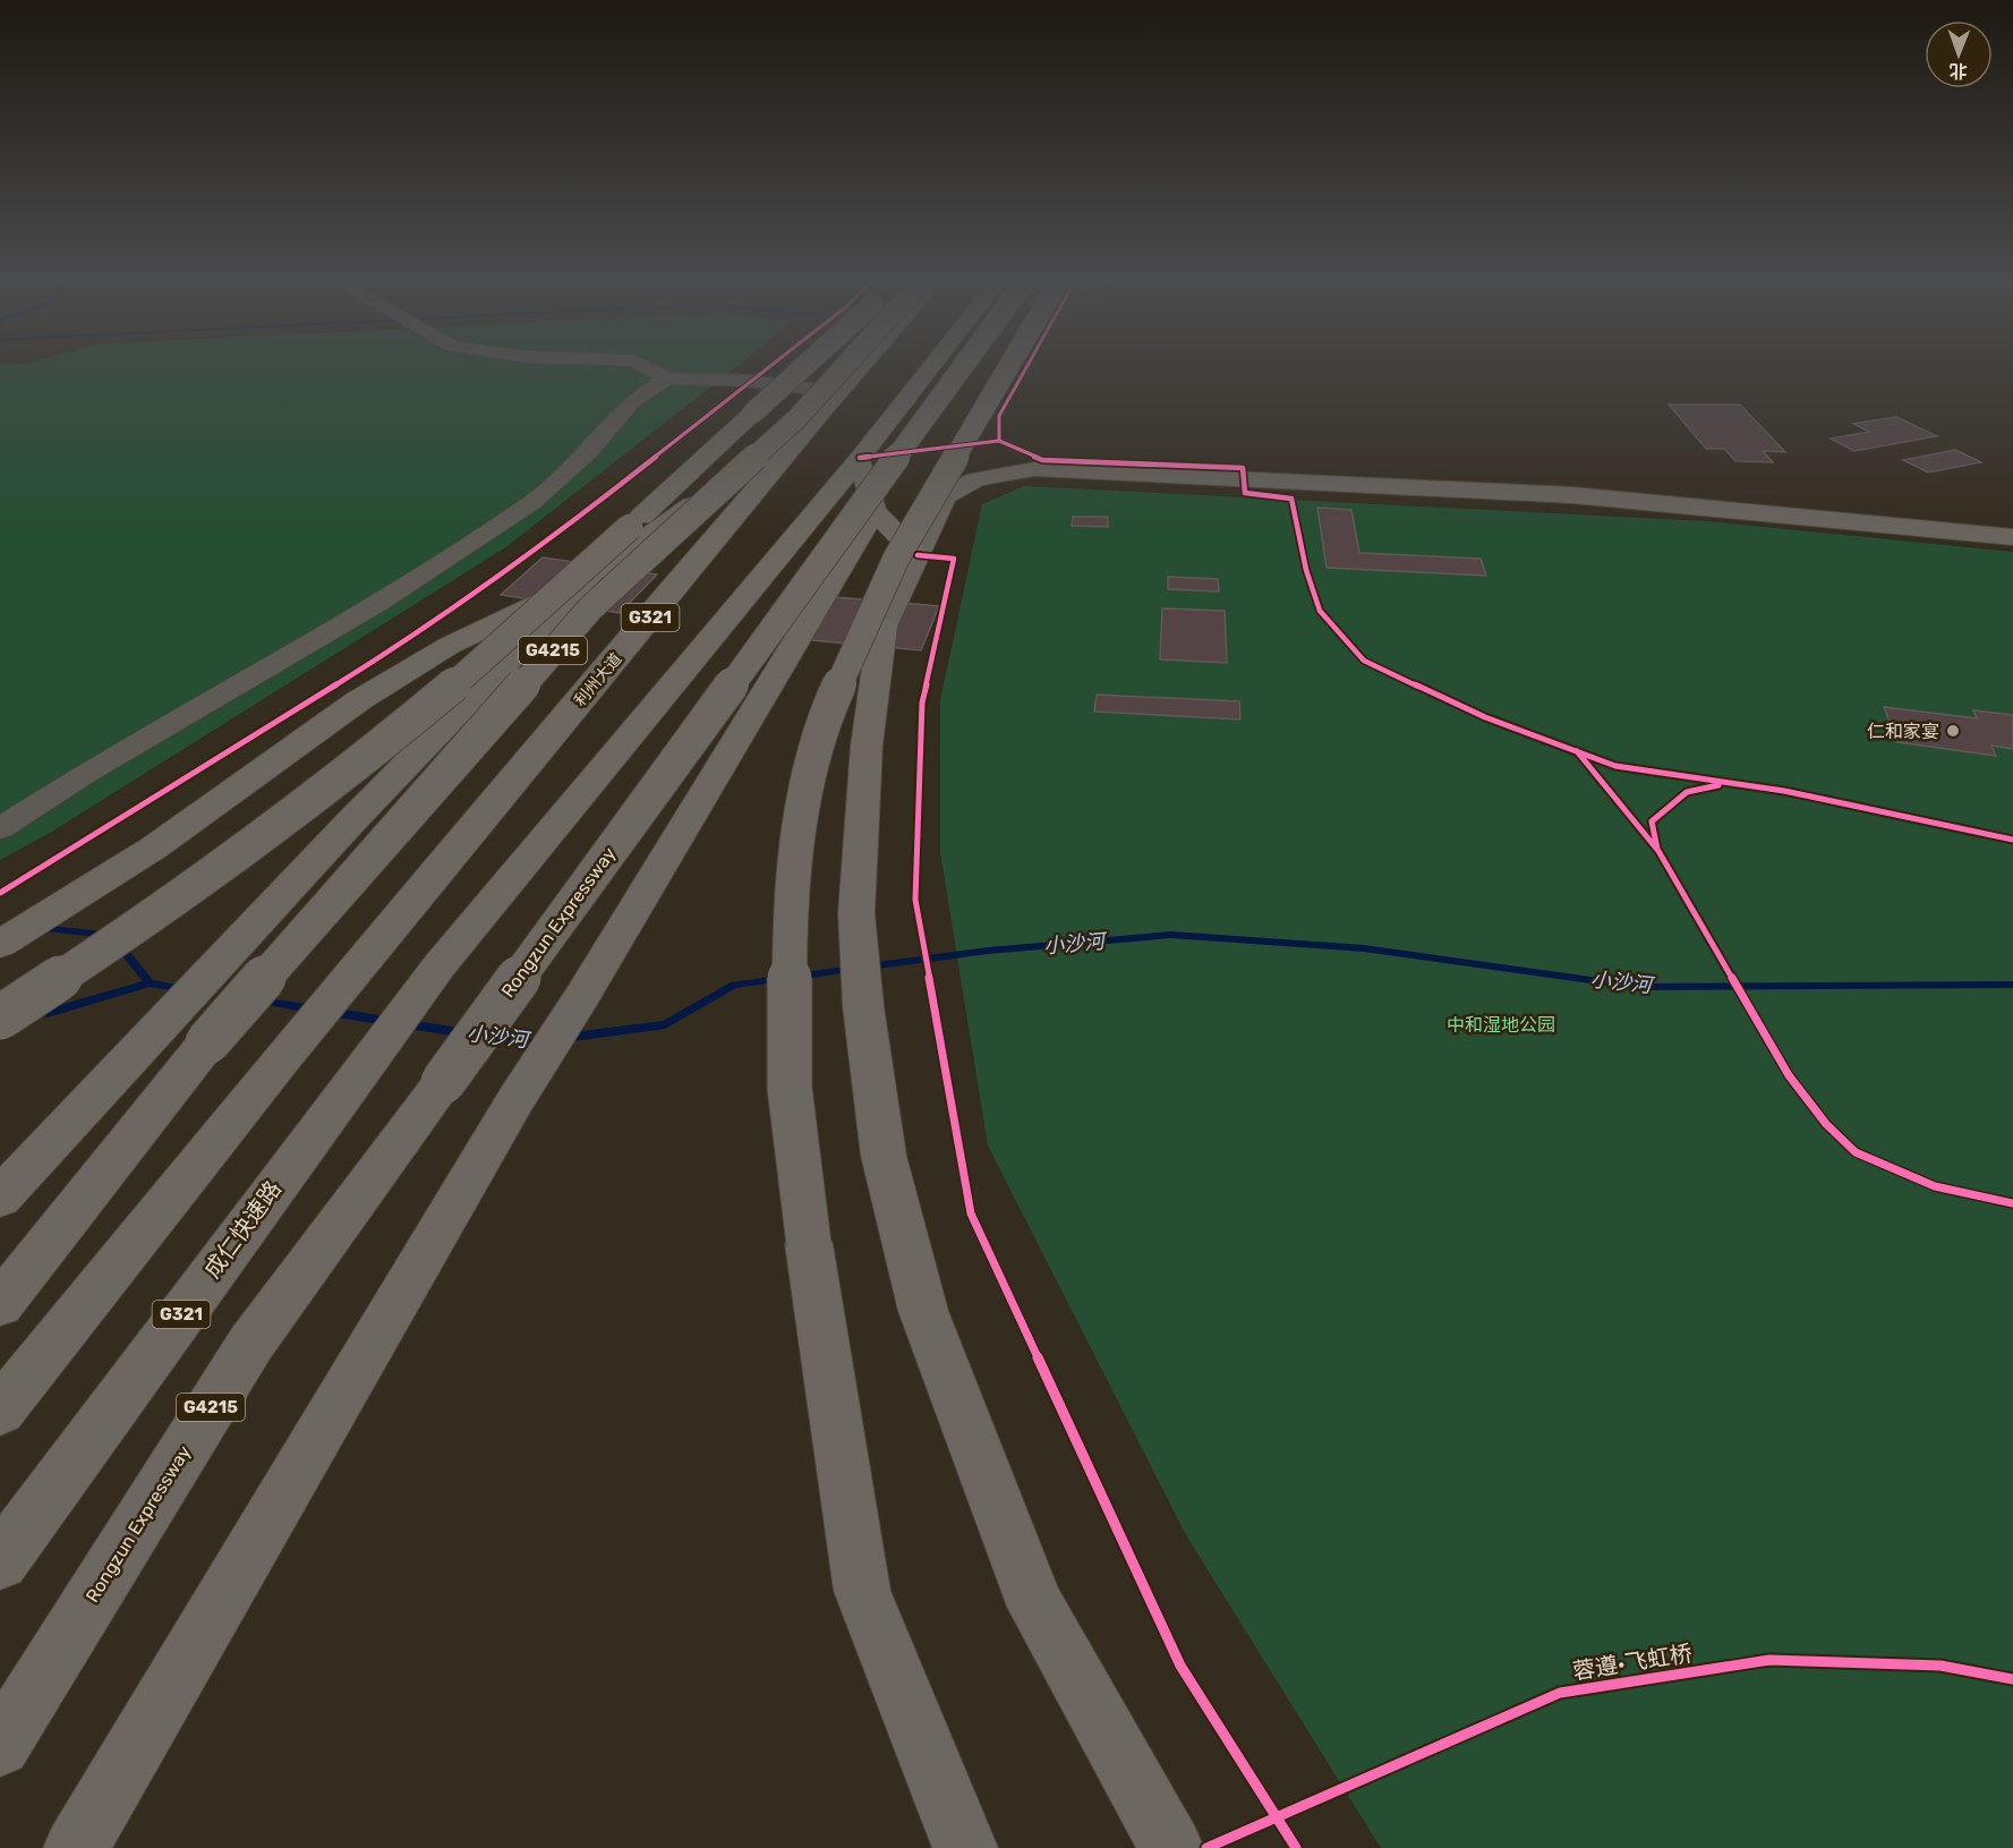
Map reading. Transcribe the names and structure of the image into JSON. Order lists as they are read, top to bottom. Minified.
{"streets":{"highway":["G321","G4215","利州大道","Rongzun Expressway","成仁快速路"],"cycle path":["蓉遵·飞虹桥"]},"crossings":[["G321","成仁快速路"]],"water":["小沙河"],"parks":["中和湿地公园"],"places":["仁和家宴"],"north":"bottom"}
